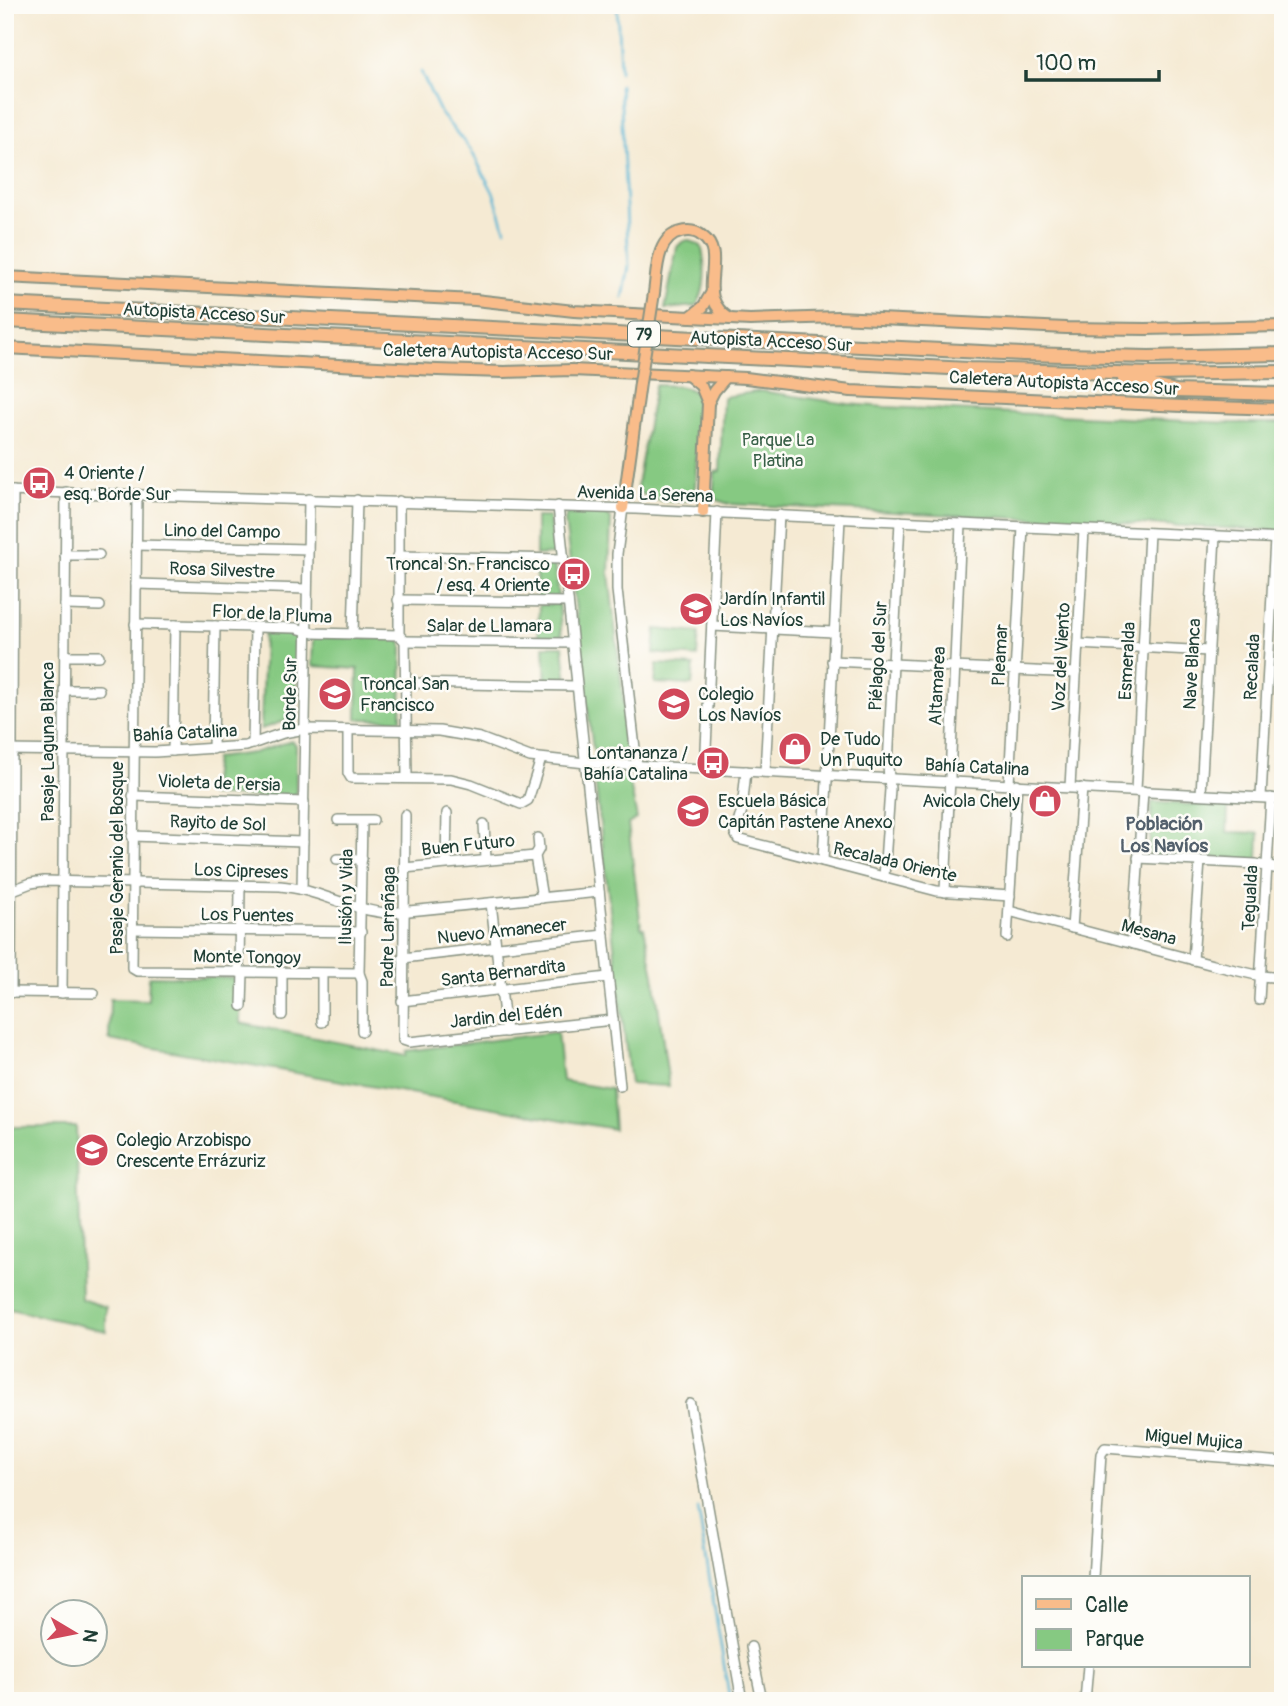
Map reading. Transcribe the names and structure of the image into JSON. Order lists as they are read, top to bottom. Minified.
{"streets":{"highway":["Autopista Acceso Sur","79"],"main road":["Caletera Autopista Acceso Sur"],"street":["Avenida La Serena","Lino del Campo","Rosa Silvestre","Flor de la Pluma","Salar de Llamara","Pleamar","Piélago del Sur","Voz del Viento","Esmeralda","Nave Blanca","Recalada","Altamarea","Borde Sur","Bahía Catalina","Pasaje Laguna Blanca","Violeta de Persia","Rayito de Sol","Buen Futuro","Pasaje Geranio del Bosque","Recalada Oriente","Los Cipreses","Ilusión y Vida","Tegualda","Los Puentes","Padre Larrañaga","Nuevo Amanecer","Mesana","Monte Tongoy","Santa Bernardita","Jardin del Edén","Miguel Mujica"]},"crossings":[["Avenida La Serena","Pleamar"],["Avenida La Serena","Piélago del Sur"],["Avenida La Serena","Voz del Viento"],["Avenida La Serena","Esmeralda"],["Avenida La Serena","Nave Blanca"],["Avenida La Serena","Recalada"],["Avenida La Serena","Altamarea"],["Avenida La Serena","Borde Sur"],["Avenida La Serena","Pasaje Laguna Blanca"],["Avenida La Serena","Pasaje Geranio del Bosque"],["Lino del Campo","Borde Sur"],["Lino del Campo","Pasaje Geranio del Bosque"],["Rosa Silvestre","Borde Sur"],["Rosa Silvestre","Pasaje Geranio del Bosque"],["Flor de la Pluma","Salar de Llamara"],["Flor de la Pluma","Borde Sur"],["Flor de la Pluma","Pasaje Geranio del Bosque"],["Pleamar","Bahía Catalina"],["Pleamar","Recalada Oriente"],["Pleamar","Mesana"],["Piélago del Sur","Bahía Catalina"],["Piélago del Sur","Recalada Oriente"],["Voz del Viento","Bahía Catalina"],["Esmeralda","Bahía Catalina"],["Esmeralda","Mesana"],["Nave Blanca","Bahía Catalina"],["Recalada","Bahía Catalina"],["Recalada","Tegualda"],["Altamarea","Bahía Catalina"],["Altamarea","Recalada Oriente"],["Borde Sur","Bahía Catalina"],["Borde Sur","Violeta de Persia"],["Borde Sur","Rayito de Sol"],["Borde Sur","Los Cipreses"],["Bahía Catalina","Pasaje Laguna Blanca"],["Bahía Catalina","Pasaje Geranio del Bosque"],["Bahía Catalina","Recalada Oriente"],["Bahía Catalina","Tegualda"],["Pasaje Laguna Blanca","Los Cipreses"],["Violeta de Persia","Pasaje Geranio del Bosque"],["Rayito de Sol","Pasaje Geranio del Bosque"],["Buen Futuro","Padre Larrañaga"],["Pasaje Geranio del Bosque","Los Cipreses"],["Pasaje Geranio del Bosque","Los Puentes"],["Pasaje Geranio del Bosque","Monte Tongoy"],["Los Cipreses","Ilusión y Vida"],["Los Cipreses","Padre Larrañaga"],["Ilusión y Vida","Los Puentes"],["Ilusión y Vida","Monte Tongoy"],["Tegualda","Mesana"],["Padre Larrañaga","Nuevo Amanecer"],["Padre Larrañaga","Santa Bernardita"],["Padre Larrañaga","Jardin del Edén"]],"districts":["Población Los Navíos"],"parks":["Parque La Platina"],"places":{"bus stop":["4 Oriente / esq. Borde Sur","Troncal Sn. Francisco / esq. 4 Oriente","Lontananza / Bahía Catalina"],"school or university":["Jardín Infantil Los Navíos","Troncal San Francisco","Colegio Los Navíos","Escuela Básica Capitán Pastene Anexo","Colegio Arzobispo Crescente Errázuriz"],"shop":["De Tudo Un Puquito","Avicola Chely"]},"legend":["Calle","Parque"],"scale_bar":"100 m","north":"right"}
